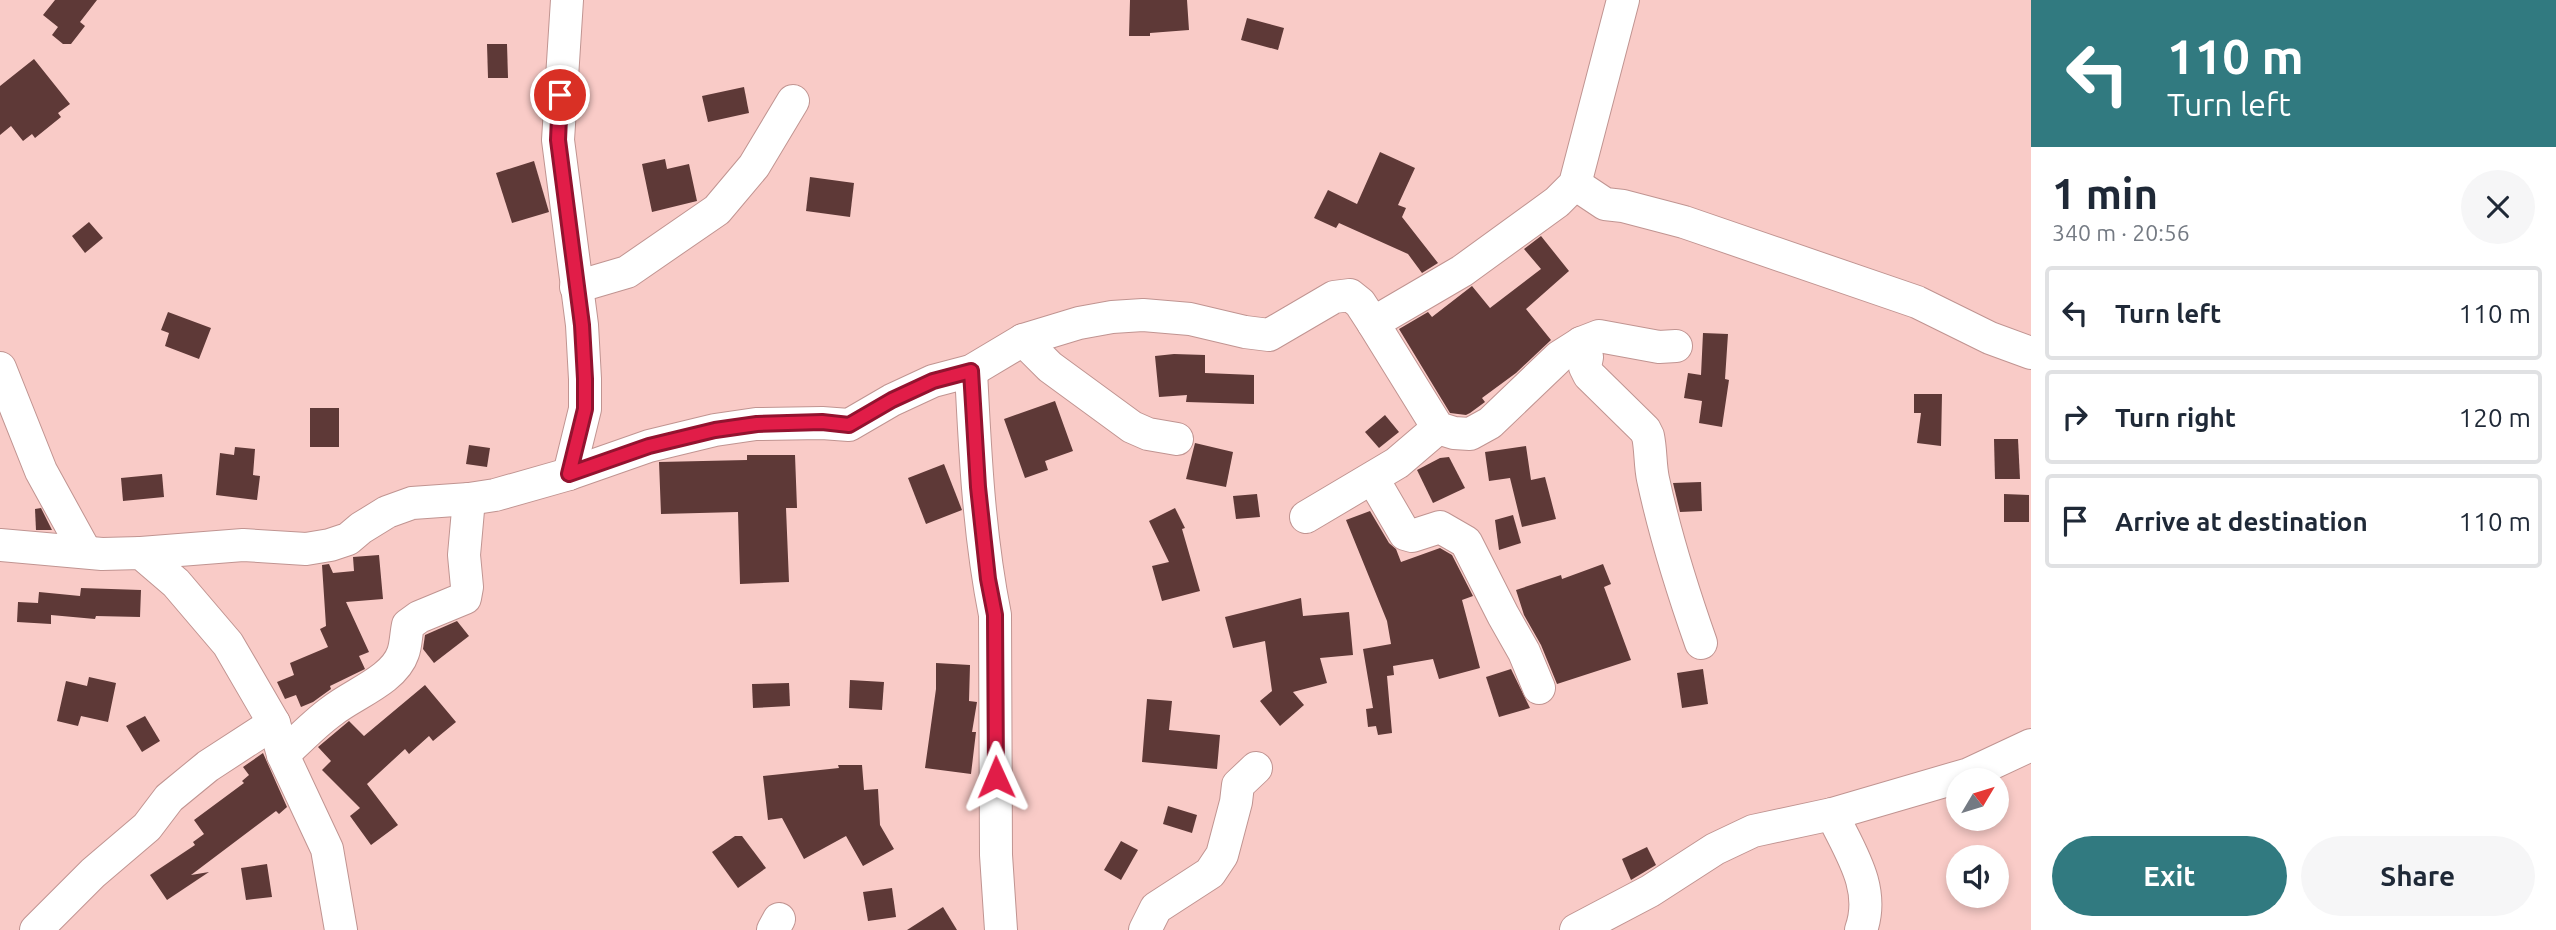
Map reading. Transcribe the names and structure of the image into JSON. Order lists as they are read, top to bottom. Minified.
{"north":"top right","page":{"turn":["110 m","Turn left"],"heading":["1 min","340 m · 20:56"],"list":[{"name":"Turn left","value":"110 m"},{"name":"Turn right","value":"120 m"},{"name":"Arrive at destination","value":"110 m"}],"buttons":["Exit","Share"]}}
